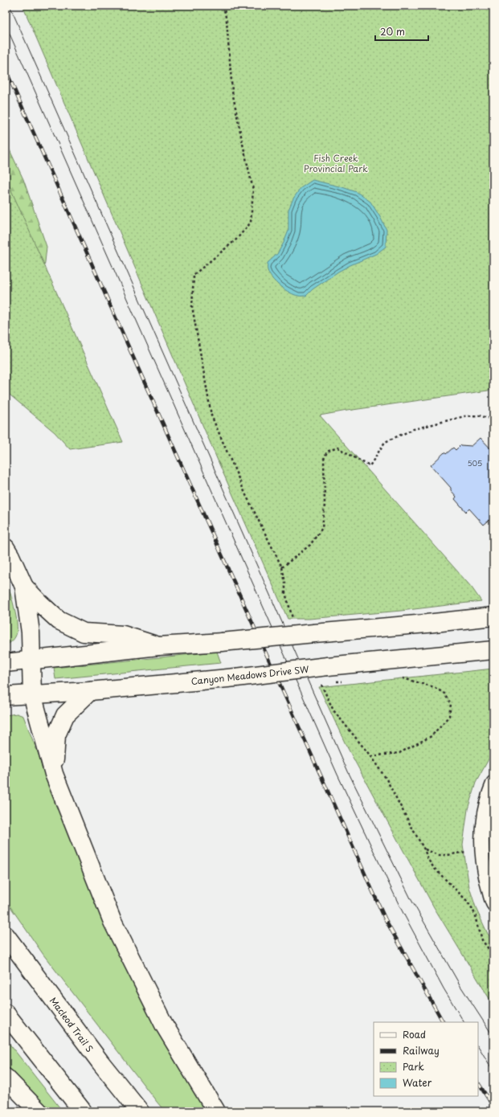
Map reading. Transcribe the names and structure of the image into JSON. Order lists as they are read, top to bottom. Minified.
{"streets":{"main road":["Canyon Meadows Drive SW","Macleod Trail S"]},"parks":["Fish Creek Provincial Park"],"house_numbers":["505"],"legend":["Road","Railway","Park","Water"],"scale_bar":"20 m"}
